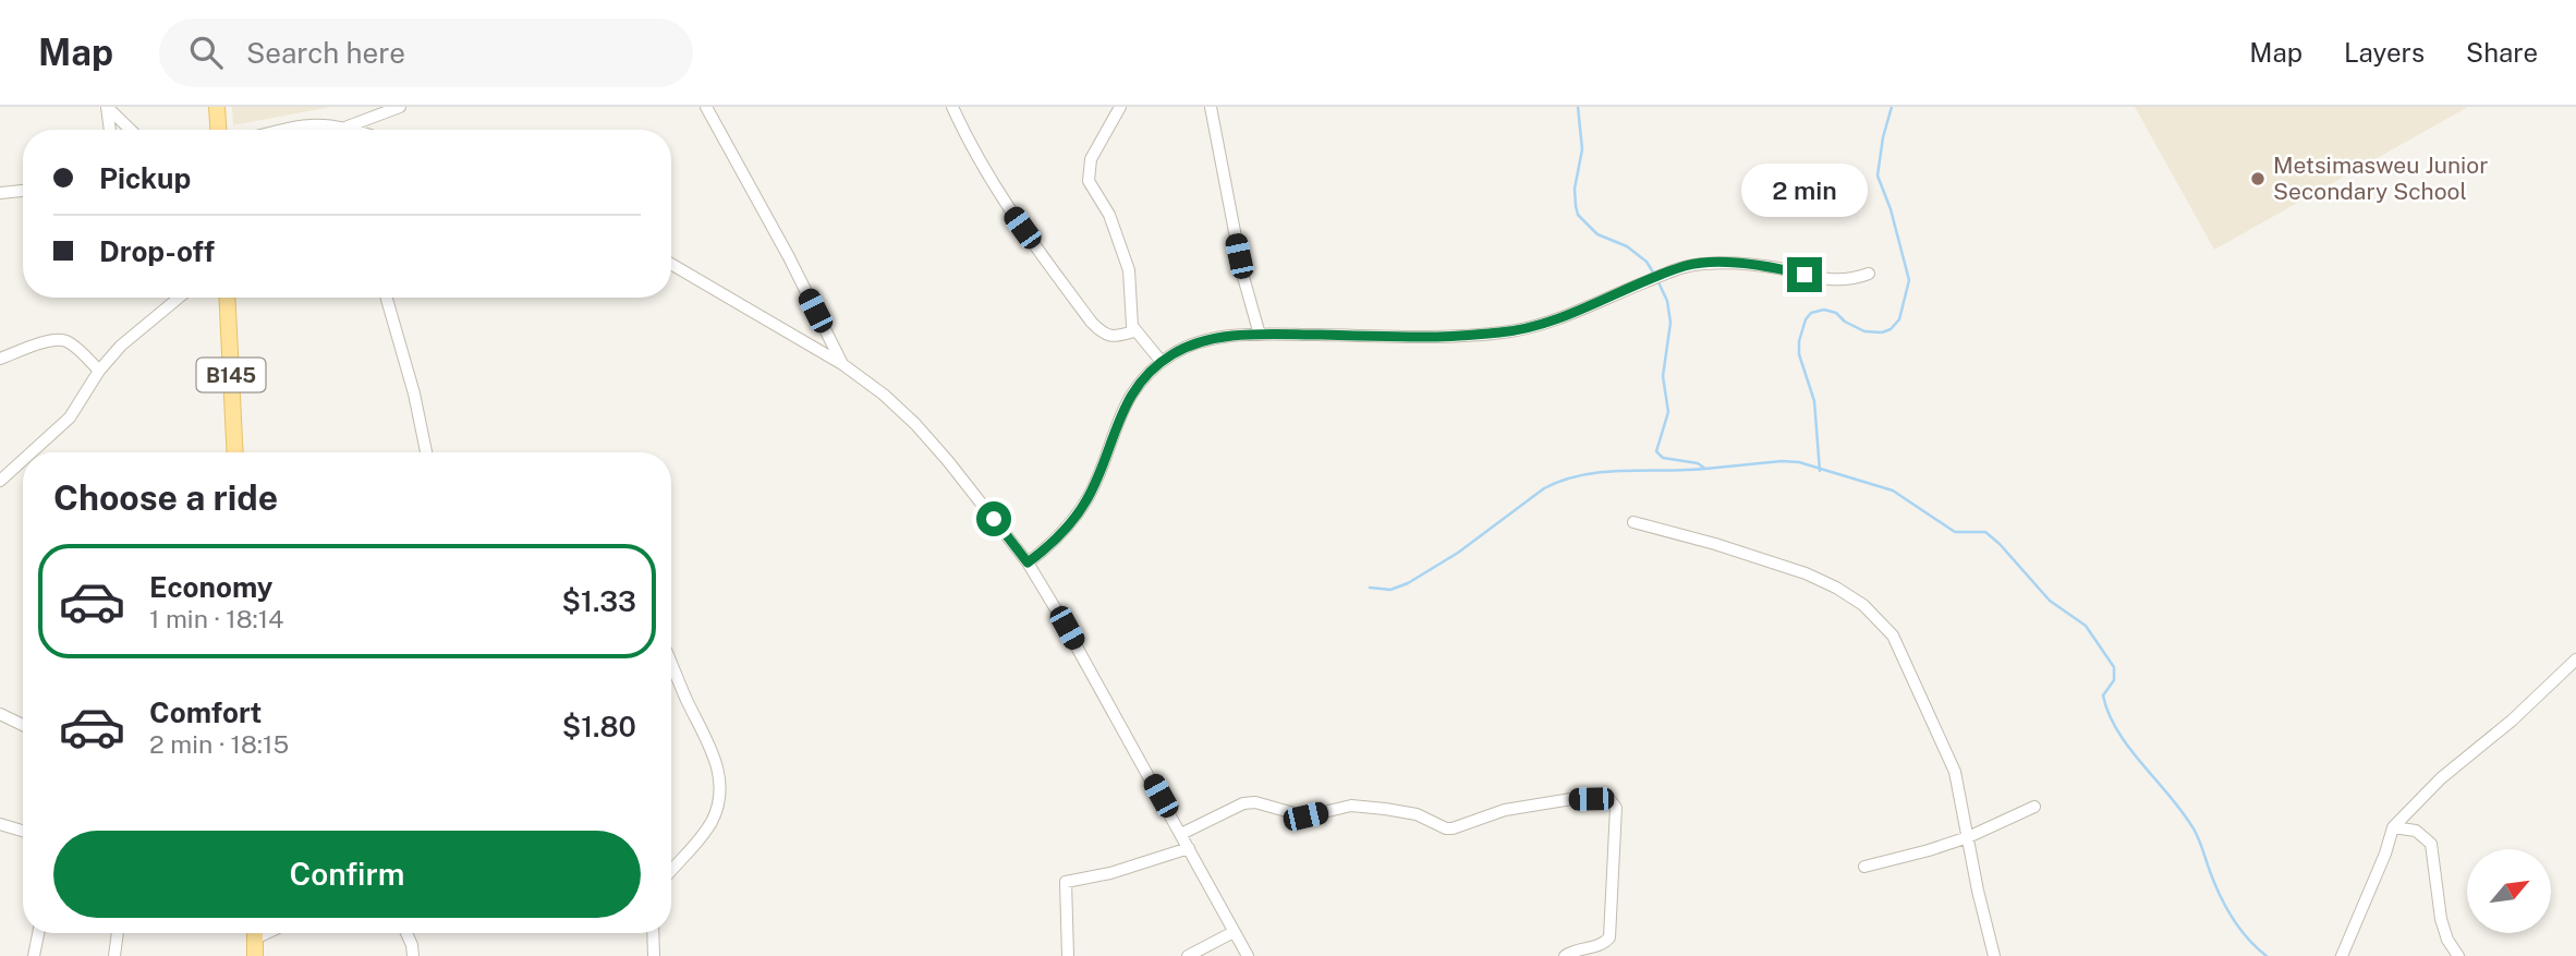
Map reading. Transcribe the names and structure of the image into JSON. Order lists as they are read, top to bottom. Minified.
{"streets":{"main road":["B145"]},"places":["Metsimasweu Junior Secondary School"],"north":"top right","page":{"header":"Map","search":"Search here","nav":["Map","Layers","Share"],"banner":["Pickup","Drop-off"],"bubble":"2 min","heading":"Choose a ride","list":[{"name":"Economy","note":"1 min · 18:14","value":"$1.33"},{"name":"Comfort","note":"2 min · 18:15","value":"$1.80"}],"buttons":"Confirm"}}
